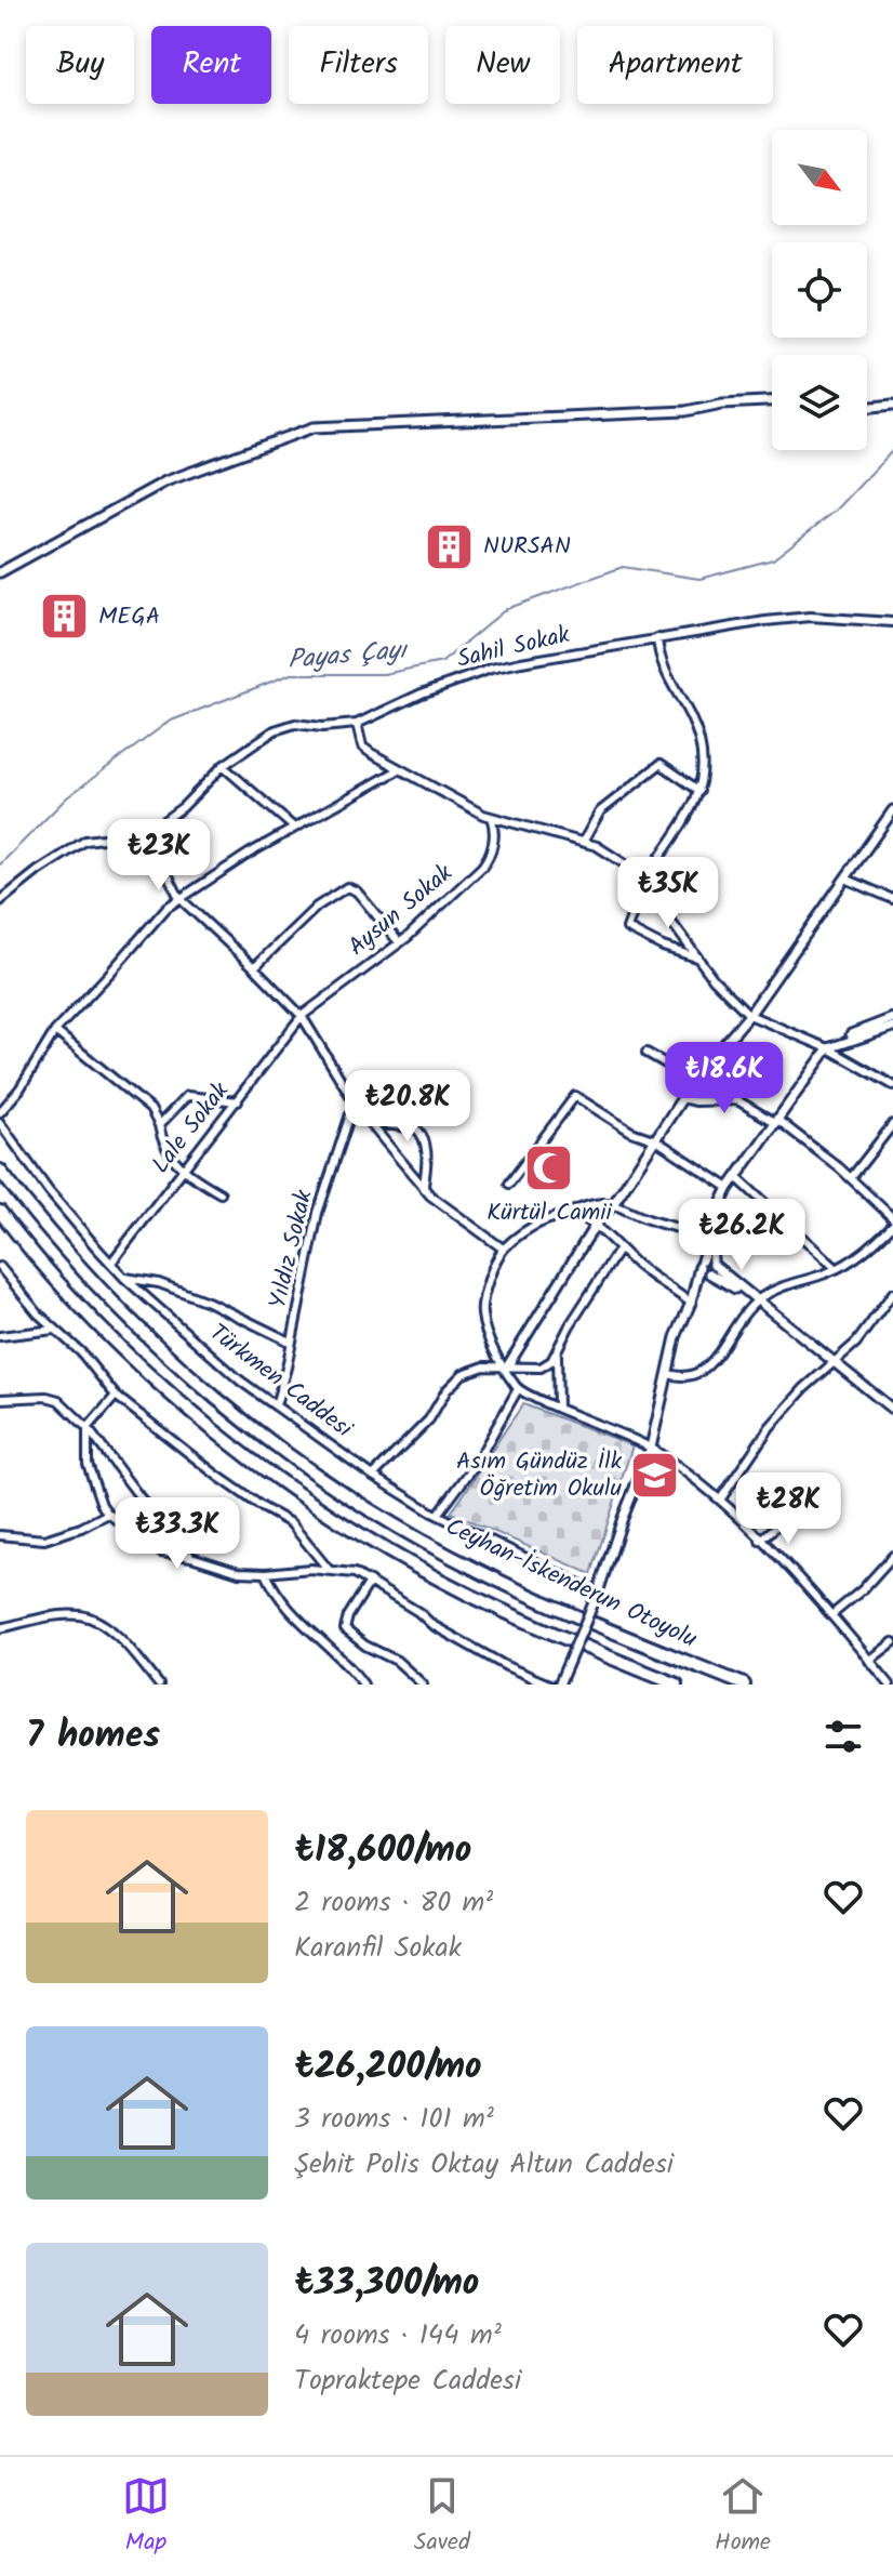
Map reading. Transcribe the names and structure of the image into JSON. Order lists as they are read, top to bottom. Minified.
{"streets":{"highway":["Ceyhan-İskenderun Otoyolu"],"street":["Sahil Sokak","Aysun Sokak","Lale Sokak","Yıldız Sokak","Türkmen Caddesi"]},"crossings":[["Aysun Sokak","Lale Sokak"],["Lale Sokak","Türkmen Caddesi"],["Yıldız Sokak","Türkmen Caddesi"]],"water":["Payas Çayı"],"places":{"building":["NURSAN","MEGA"],"mosque":["Kürtül Camii"],"school or university":["Asım Gündüz İlk Öğretim Okulu"]},"north":"bottom right","page":{"chip":["Buy","Rent","Filters","New","Apartment"],"price":["₺23K","₺35K","₺18.6K","₺20.8K","₺26.2K","₺28K","₺33.3K"],"heading":"7 homes","list":[{"name":"₺18,600/mo","note":"2 rooms · 80 m² · Karanfil Sokak"},{"name":"₺26,200/mo","note":"3 rooms · 101 m² · Şehit Polis Oktay Altun Caddesi"},{"name":"₺33,300/mo","note":"4 rooms · 144 m² · Topraktepe Caddesi"}],"tabs":["Map","Saved","Home"]}}
